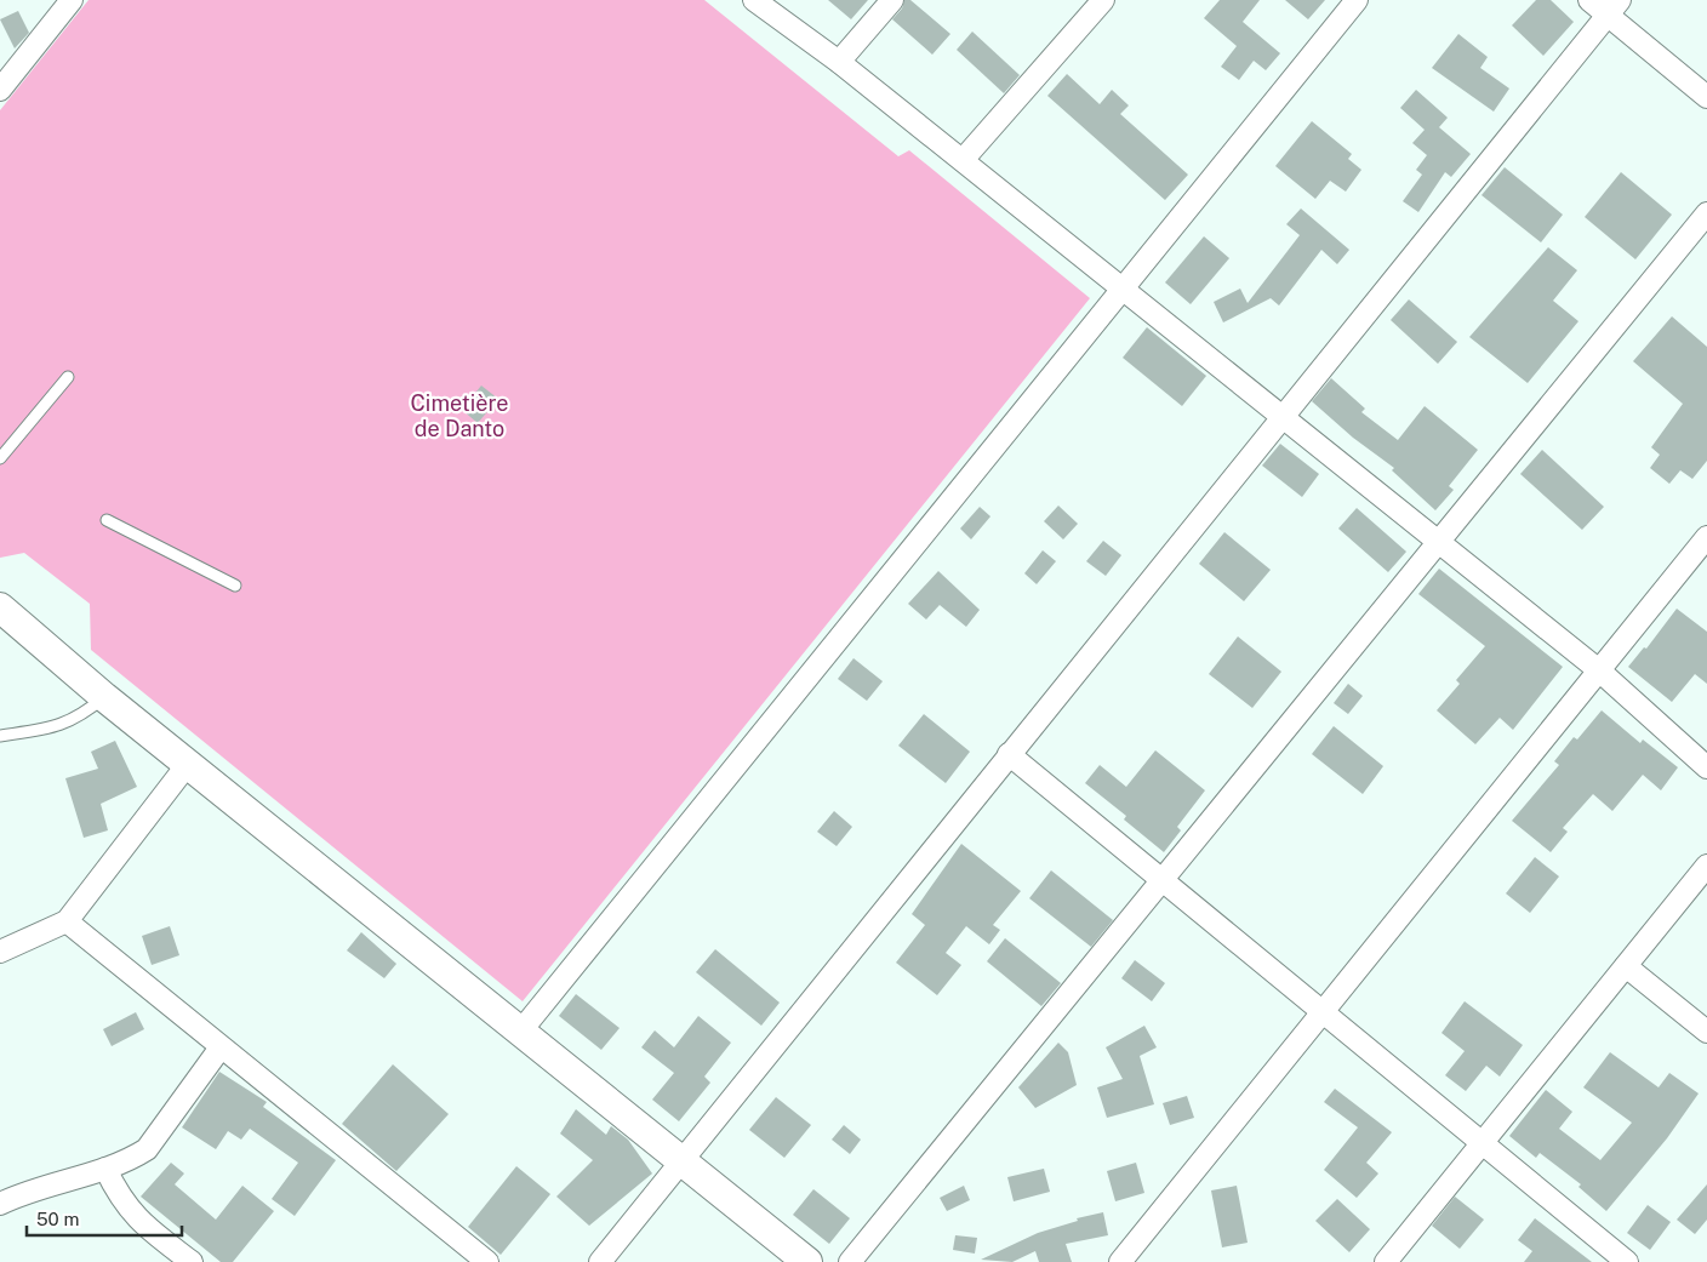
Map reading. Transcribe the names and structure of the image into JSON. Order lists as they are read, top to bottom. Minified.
{"parks":["Cimetière de Danto"],"scale_bar":"50 m"}
